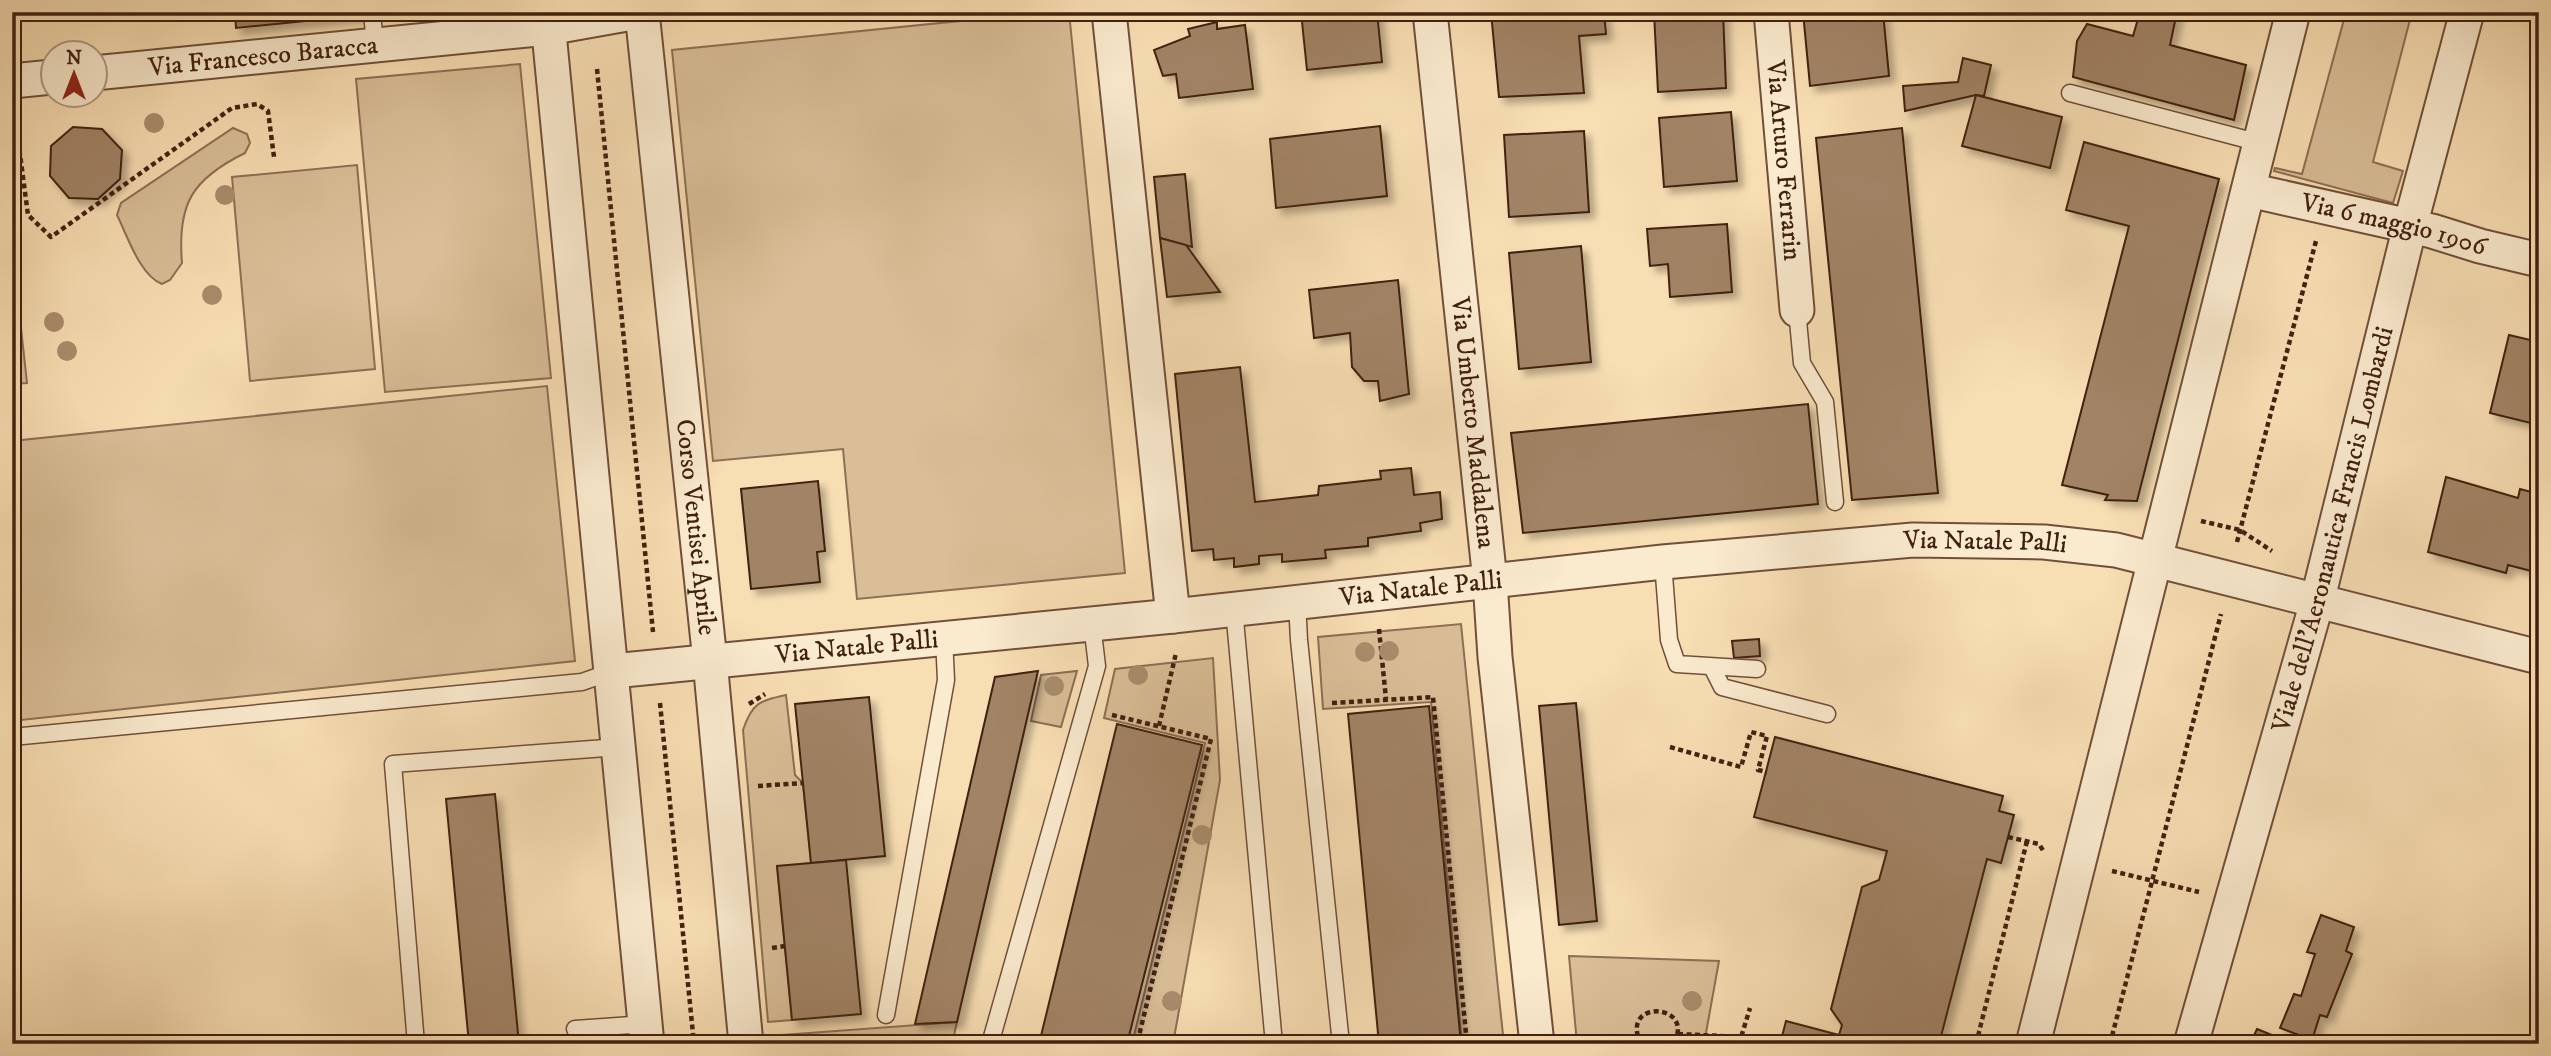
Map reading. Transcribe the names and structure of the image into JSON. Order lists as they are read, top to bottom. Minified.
{"streets":{"street":["Via Francesco Baracca","Via Arturo Ferrarin","Via 6 maggio 1906","Via Umberto Maddalena","Corso Ventisei Aprile","Viale dell'Aeronautica Francis Lombardi","Via Natale Palli"]},"crossings":[["Via Francesco Baracca","Corso Ventisei Aprile"],["Via 6 maggio 1906","Viale dell'Aeronautica Francis Lombardi"],["Via Umberto Maddalena","Via Natale Palli"],["Corso Ventisei Aprile","Via Natale Palli"],["Viale dell'Aeronautica Francis Lombardi","Via Natale Palli"]],"north":"top"}
